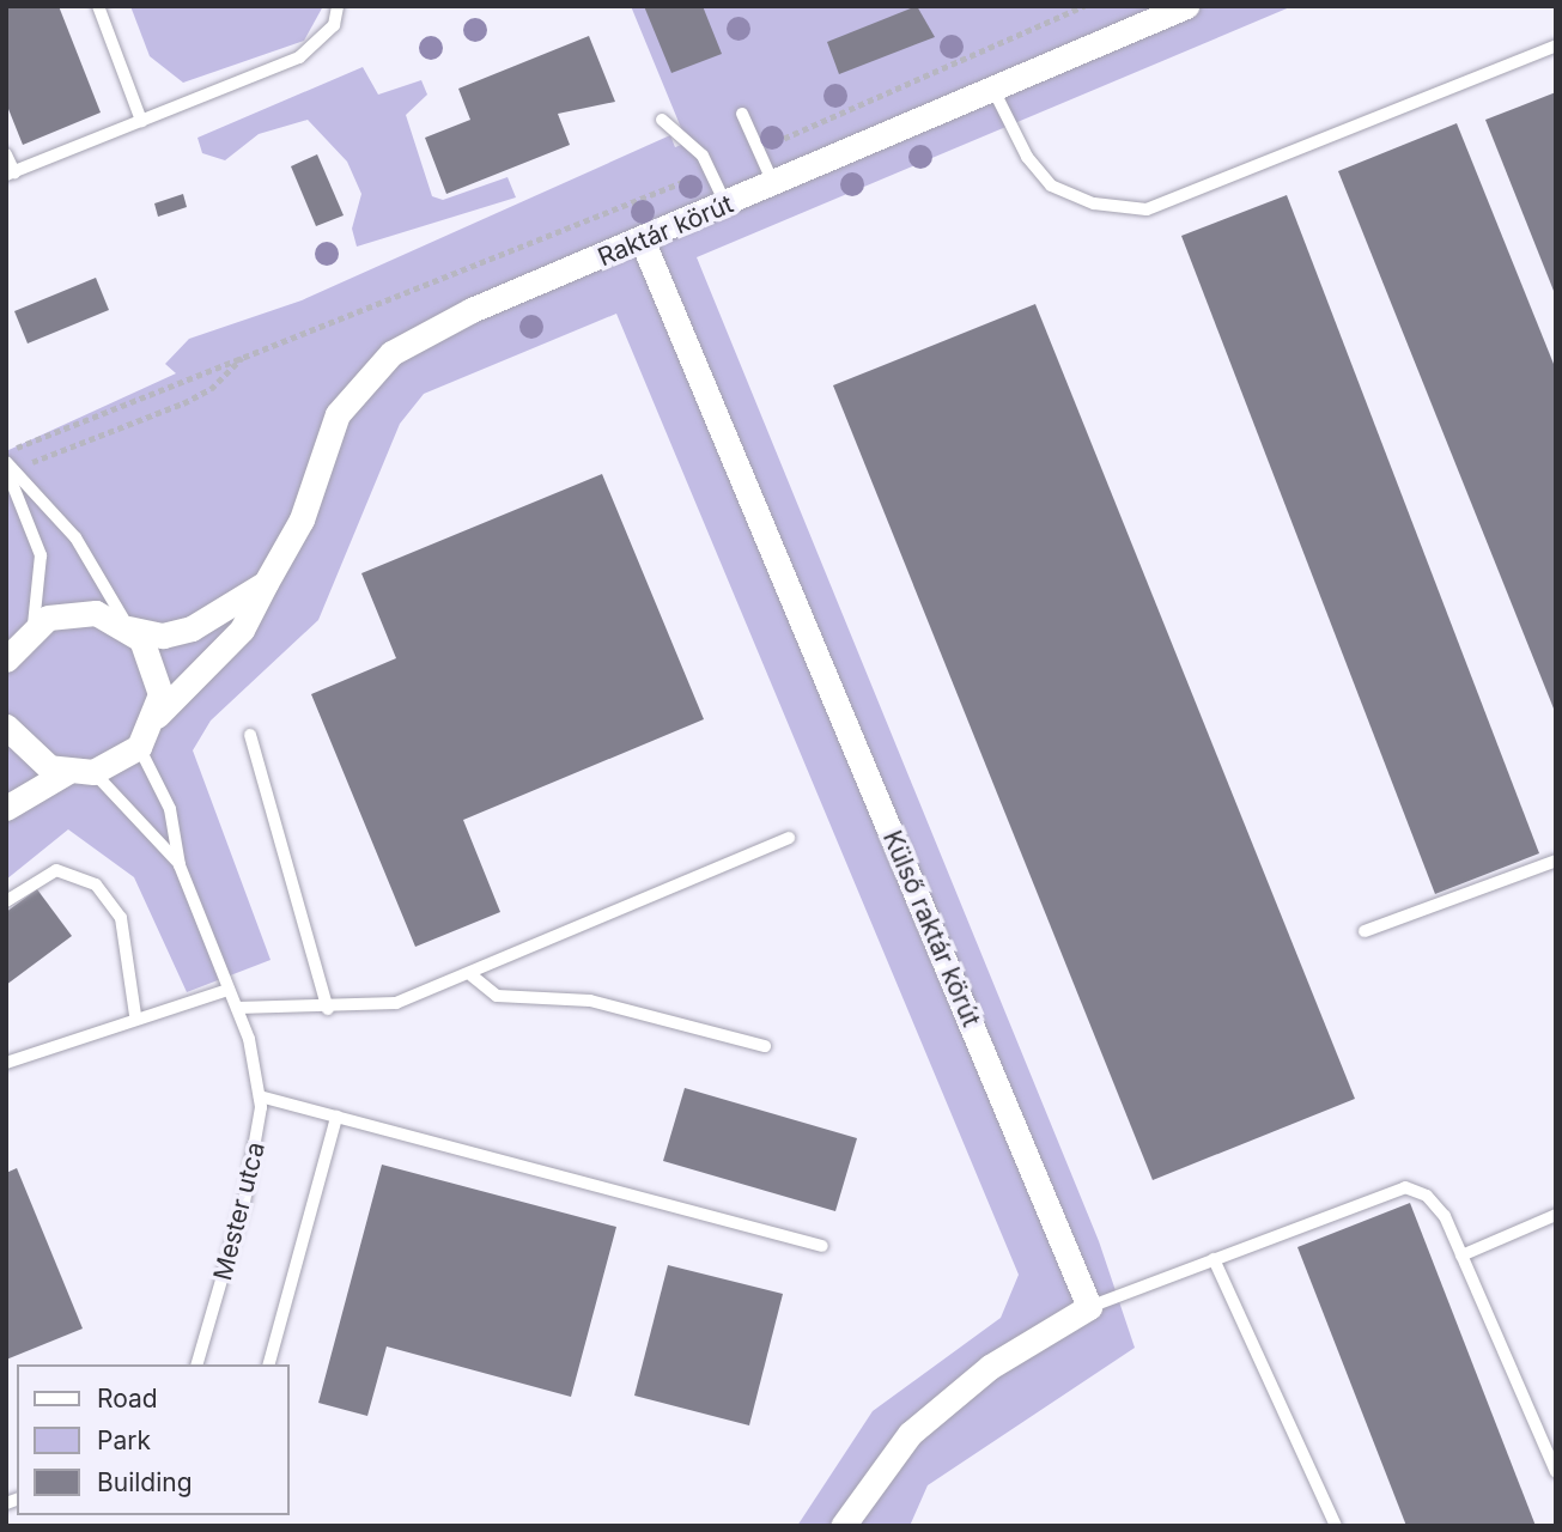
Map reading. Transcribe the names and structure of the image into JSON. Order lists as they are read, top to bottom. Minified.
{"streets":{"street":["Raktár körút","Külső raktár körút"],"lane":["Mester utca"]},"crossings":[["Raktár körút","Külső raktár körút"]],"legend":["Road","Park","Building"]}
